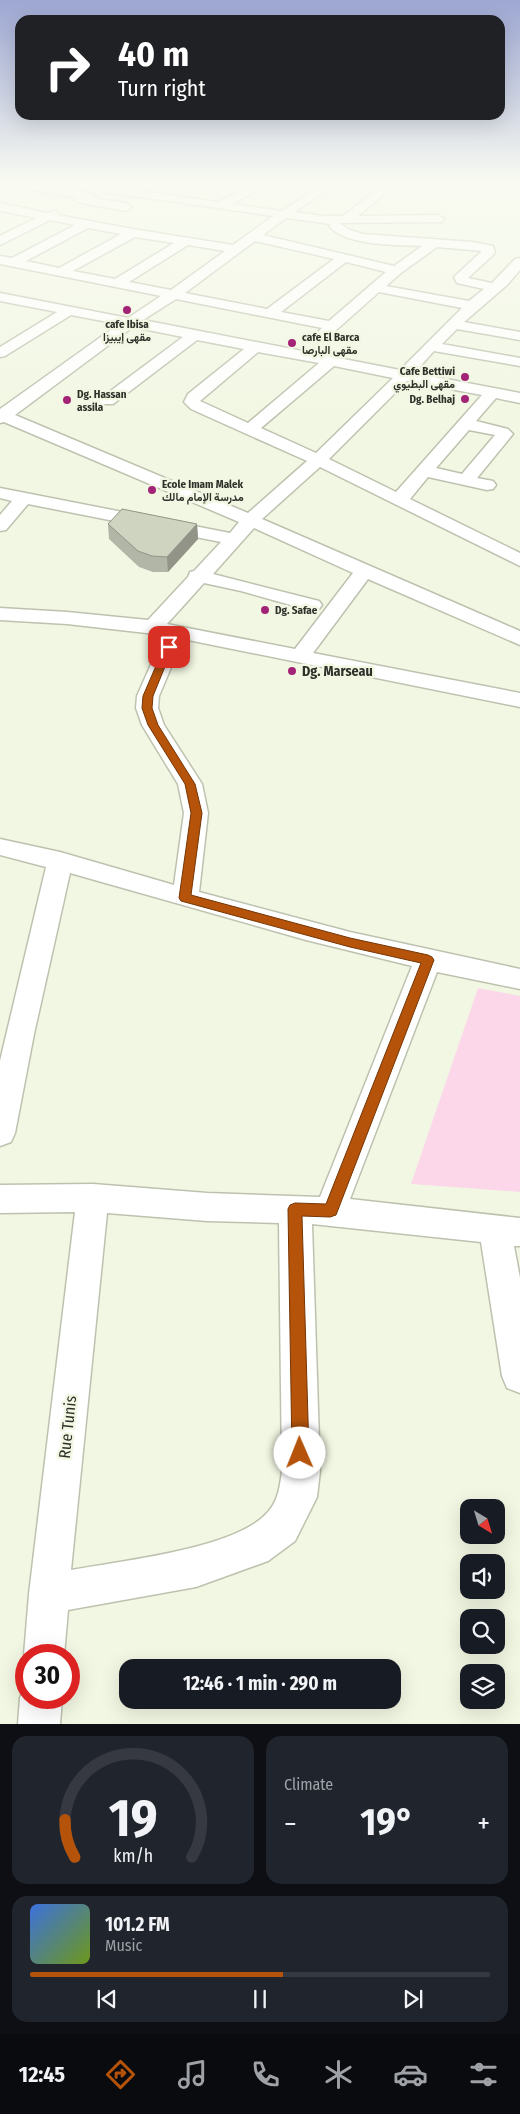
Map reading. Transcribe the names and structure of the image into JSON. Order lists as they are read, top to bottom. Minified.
{"streets":{"street":["Rue Tunis"]},"places":["cafe Ibisa مقهى إيبيزا","cafe El Barca مقهى البارصا","Cafe Bettiwi مقهى البطيوي","Dg. Belhaj","Dg. Hassan assila","Ecole Imam Malek مدرسة الإمام مالك","Dg. Safae","Dg. Marseau"],"north":"bottom right","page":{"turn":["40 m","Turn right"],"limit":"30","trip":"12:46 · 1 min · 290 m","tile":"Climate","heat":["−","19°","+"],"song":["101.2 FM","Music"],"tabs":"12:45","gauge":["19","km/h"]}}
